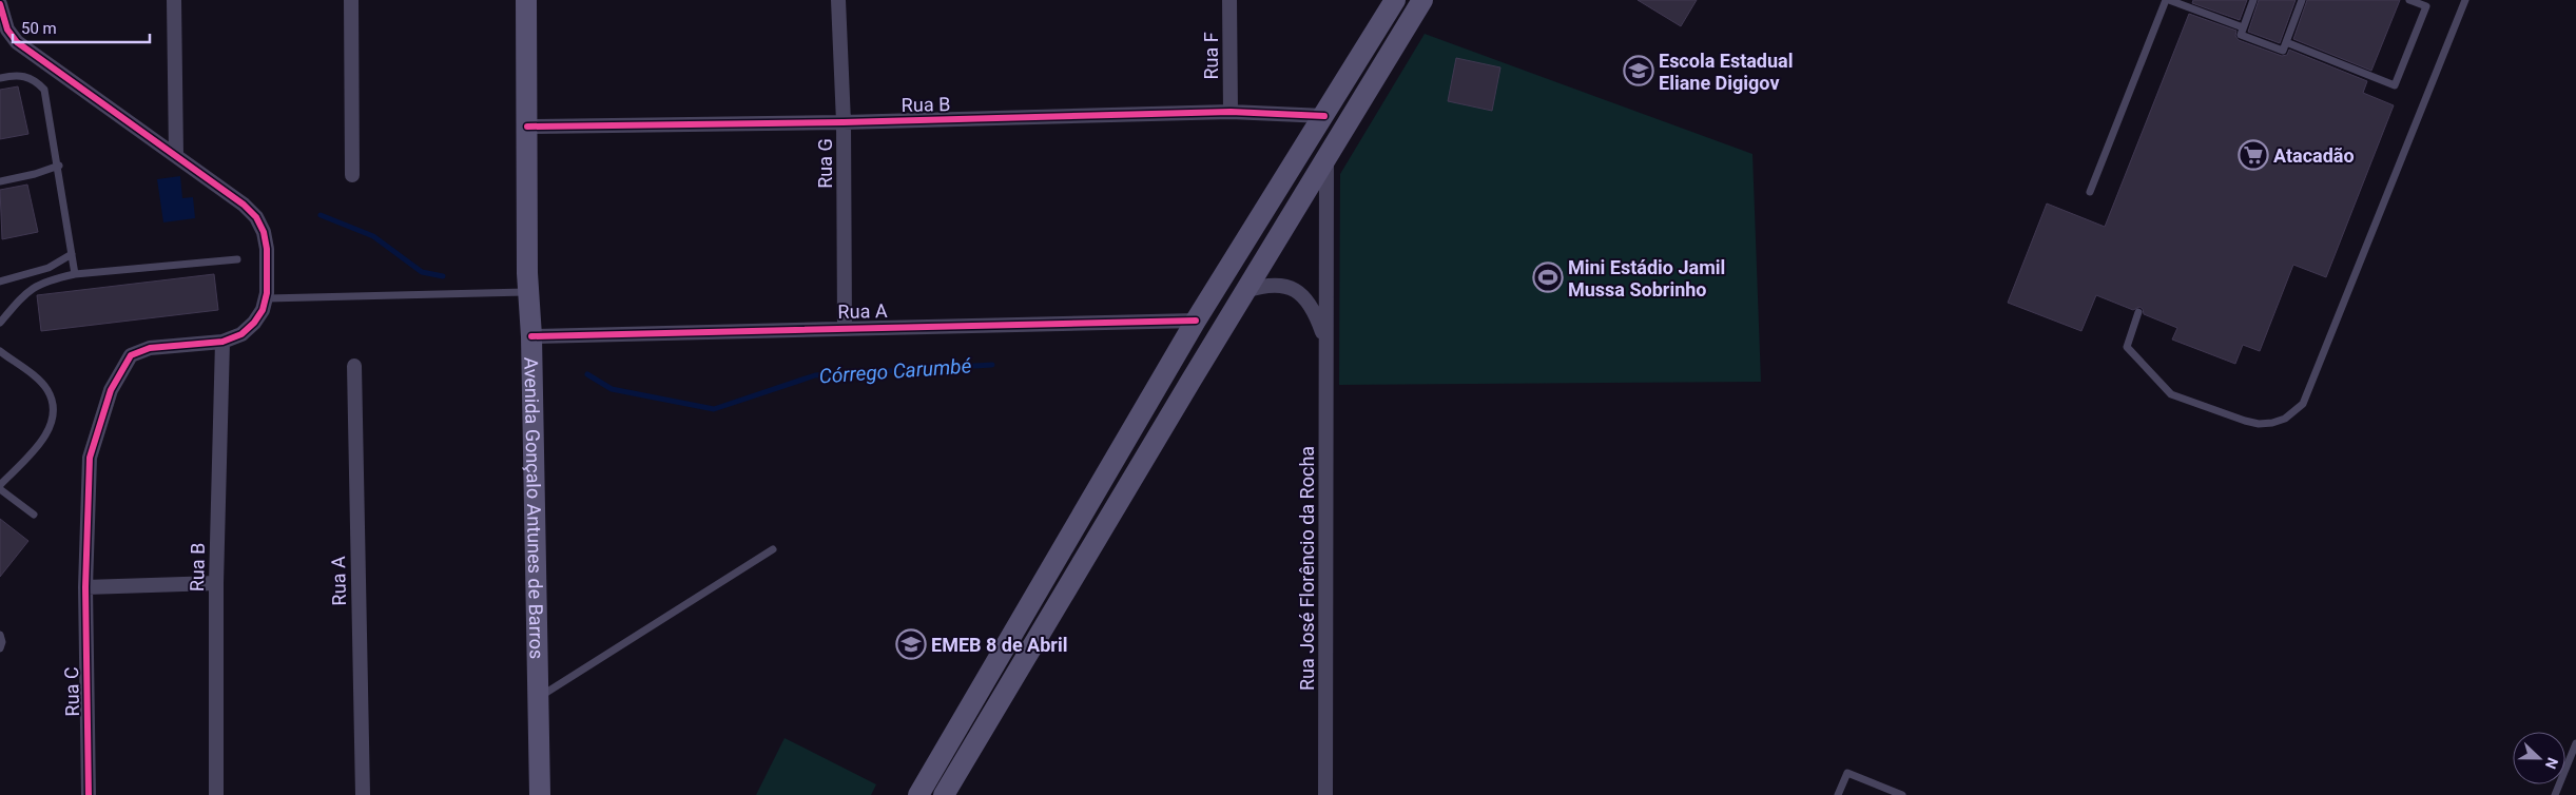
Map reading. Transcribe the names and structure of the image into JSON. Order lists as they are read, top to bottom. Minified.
{"streets":{"main road":["Avenida Gonçalo Antunes de Barros"],"street":["Rua F","Rua B","Rua G","Rua A","Rua José Florêncio da Rocha","Rua C"]},"crossings":[["Rua F","Rua B"],["Rua B","Rua G"],["Rua B","Avenida Gonçalo Antunes de Barros"],["Rua B","Rua C"],["Rua G","Rua A"],["Rua A","Avenida Gonçalo Antunes de Barros"]],"water":["Córrego Carumbé"],"places":{"school or university":["Escola Estadual Eliane Digigov","EMEB 8 de Abril"],"supermarket":["Atacadão"],"sports":["Mini Estádio Jamil Mussa Sobrinho"]},"scale_bar":"50 m","north":"right"}
